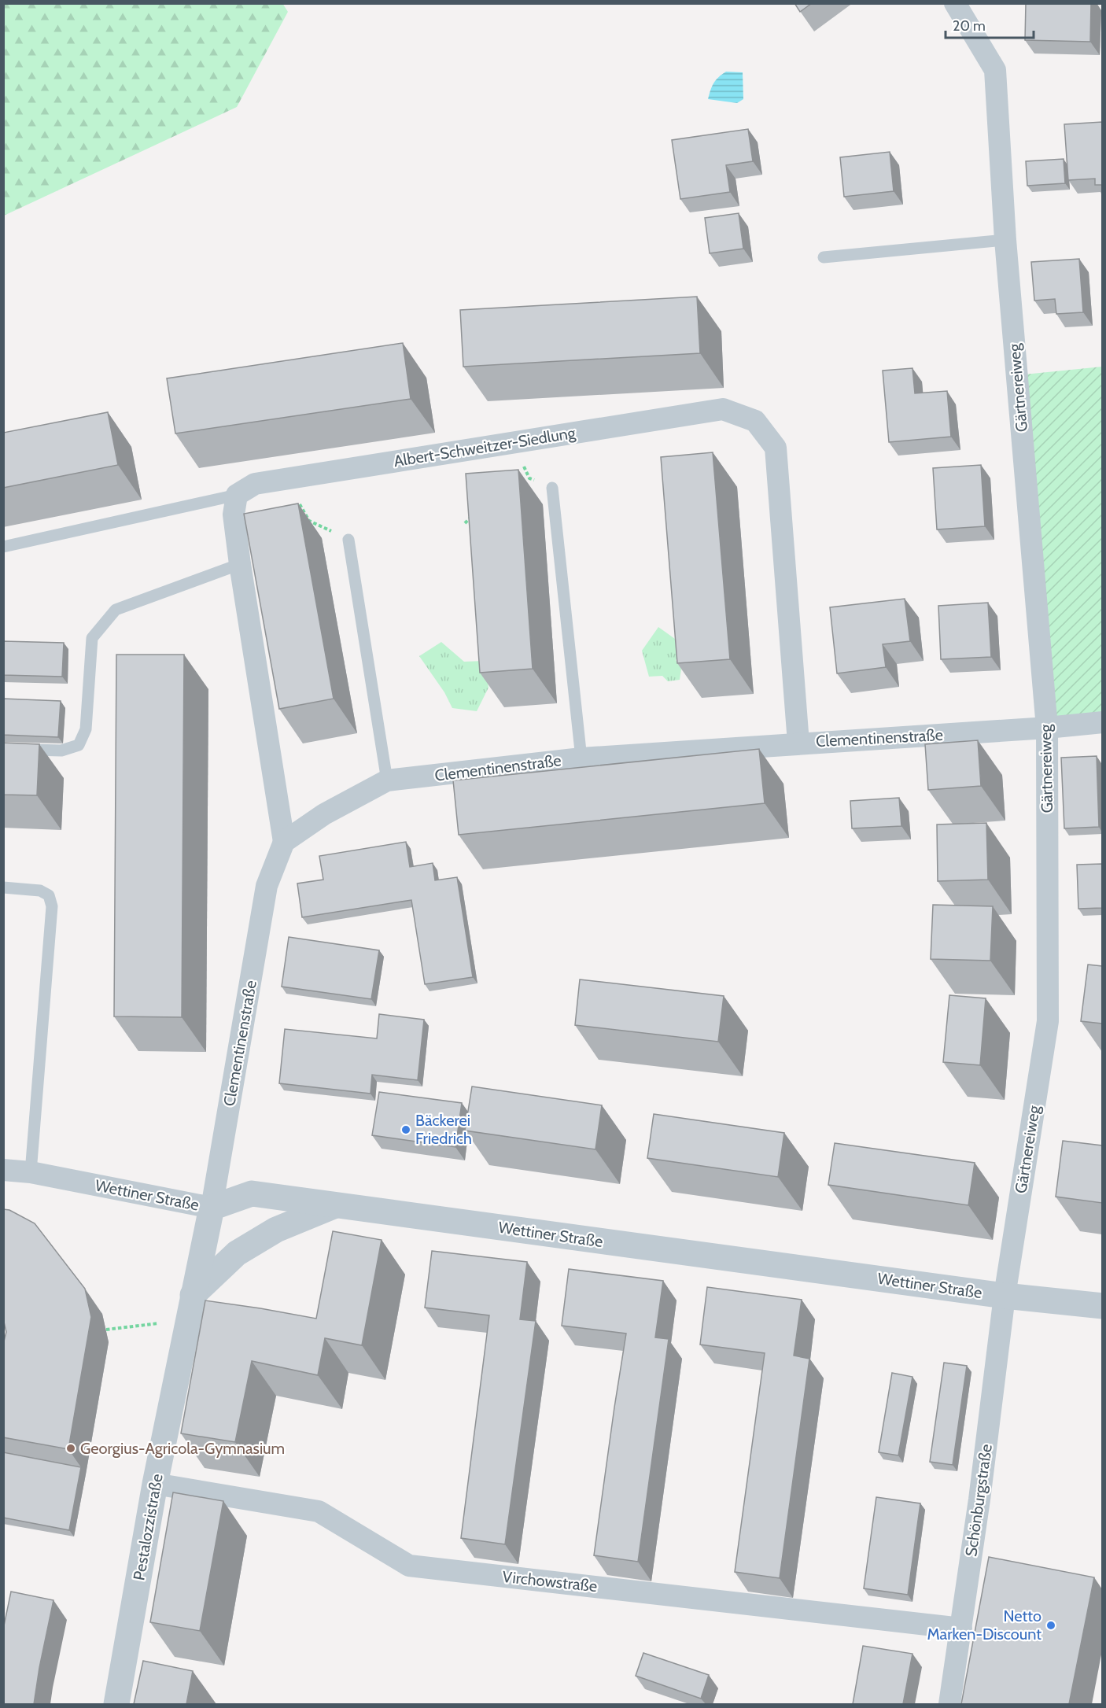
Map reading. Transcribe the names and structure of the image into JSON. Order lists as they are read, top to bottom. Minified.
{"streets":{"street":["Gärtnereiweg","Albert-Schweitzer-Siedlung","Clementinenstraße","Wettiner Straße","Schönburgstraße","Pestalozzistraße","Virchowstraße"]},"crossings":[["Gärtnereiweg","Clementinenstraße"],["Gärtnereiweg","Wettiner Straße"],["Gärtnereiweg","Schönburgstraße"],["Albert-Schweitzer-Siedlung","Clementinenstraße"],["Clementinenstraße","Wettiner Straße"],["Clementinenstraße","Pestalozzistraße"],["Wettiner Straße","Schönburgstraße"],["Wettiner Straße","Pestalozzistraße"],["Schönburgstraße","Virchowstraße"],["Pestalozzistraße","Virchowstraße"]],"places":["Bäckerei Friedrich","Georgius-Agricola-Gymnasium","Netto Marken-Discount"],"scale_bar":"20 m"}
